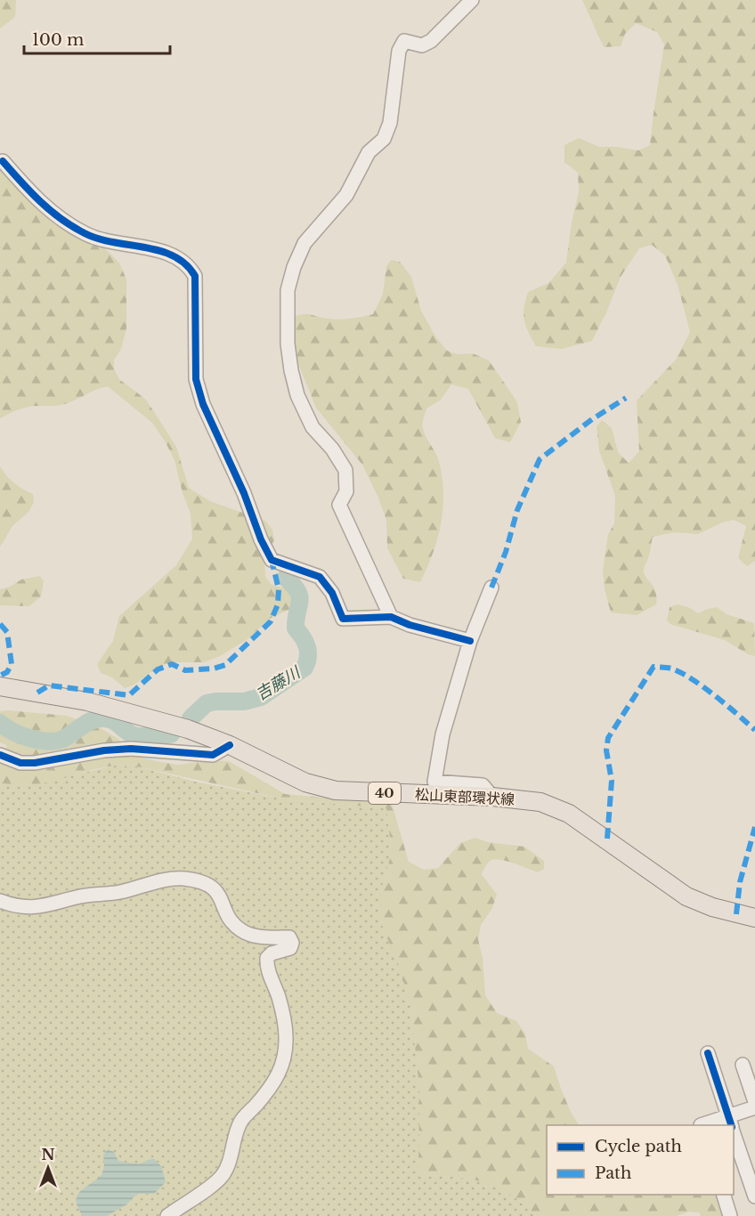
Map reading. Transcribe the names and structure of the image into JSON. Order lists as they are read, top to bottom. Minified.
{"streets":{"main road":["40","松山東部環状線"]},"water":["吉藤川"],"legend":["Cycle path","Path"],"scale_bar":"100 m","north":"top"}
